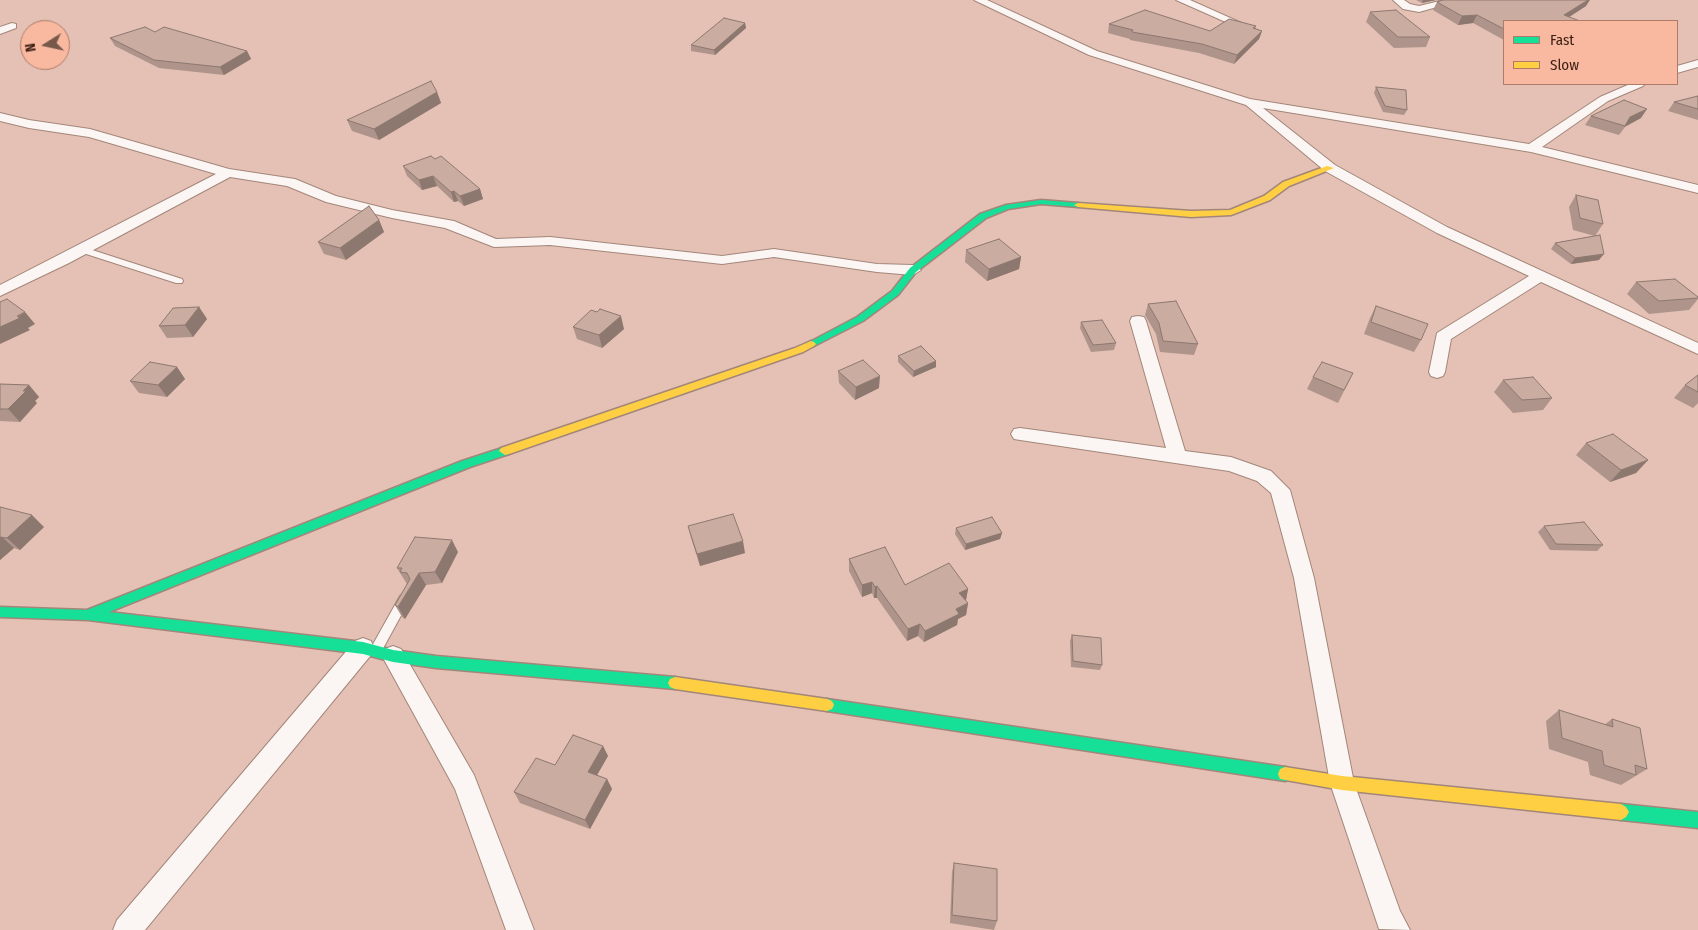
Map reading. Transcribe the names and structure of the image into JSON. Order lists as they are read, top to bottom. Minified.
{"legend":["Fast","Slow"],"north":"left"}
